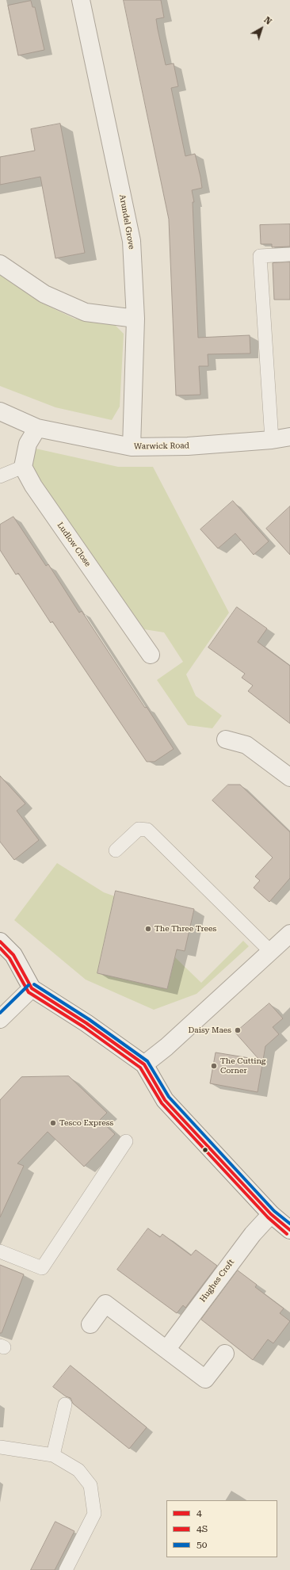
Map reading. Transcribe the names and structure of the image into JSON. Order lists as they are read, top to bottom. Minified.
{"streets":{"street":["Arundel Grove","Warwick Road","Ludlow Close","Hughes Croft"]},"crossings":[["Arundel Grove","Warwick Road"]],"places":["The Three Trees","Daisy Maes","The Cutting Corner","Tesco Express"],"lines":["transit line 4","transit line 4S","transit line 50"],"legend":["4","4S","50"],"north":"top right"}
